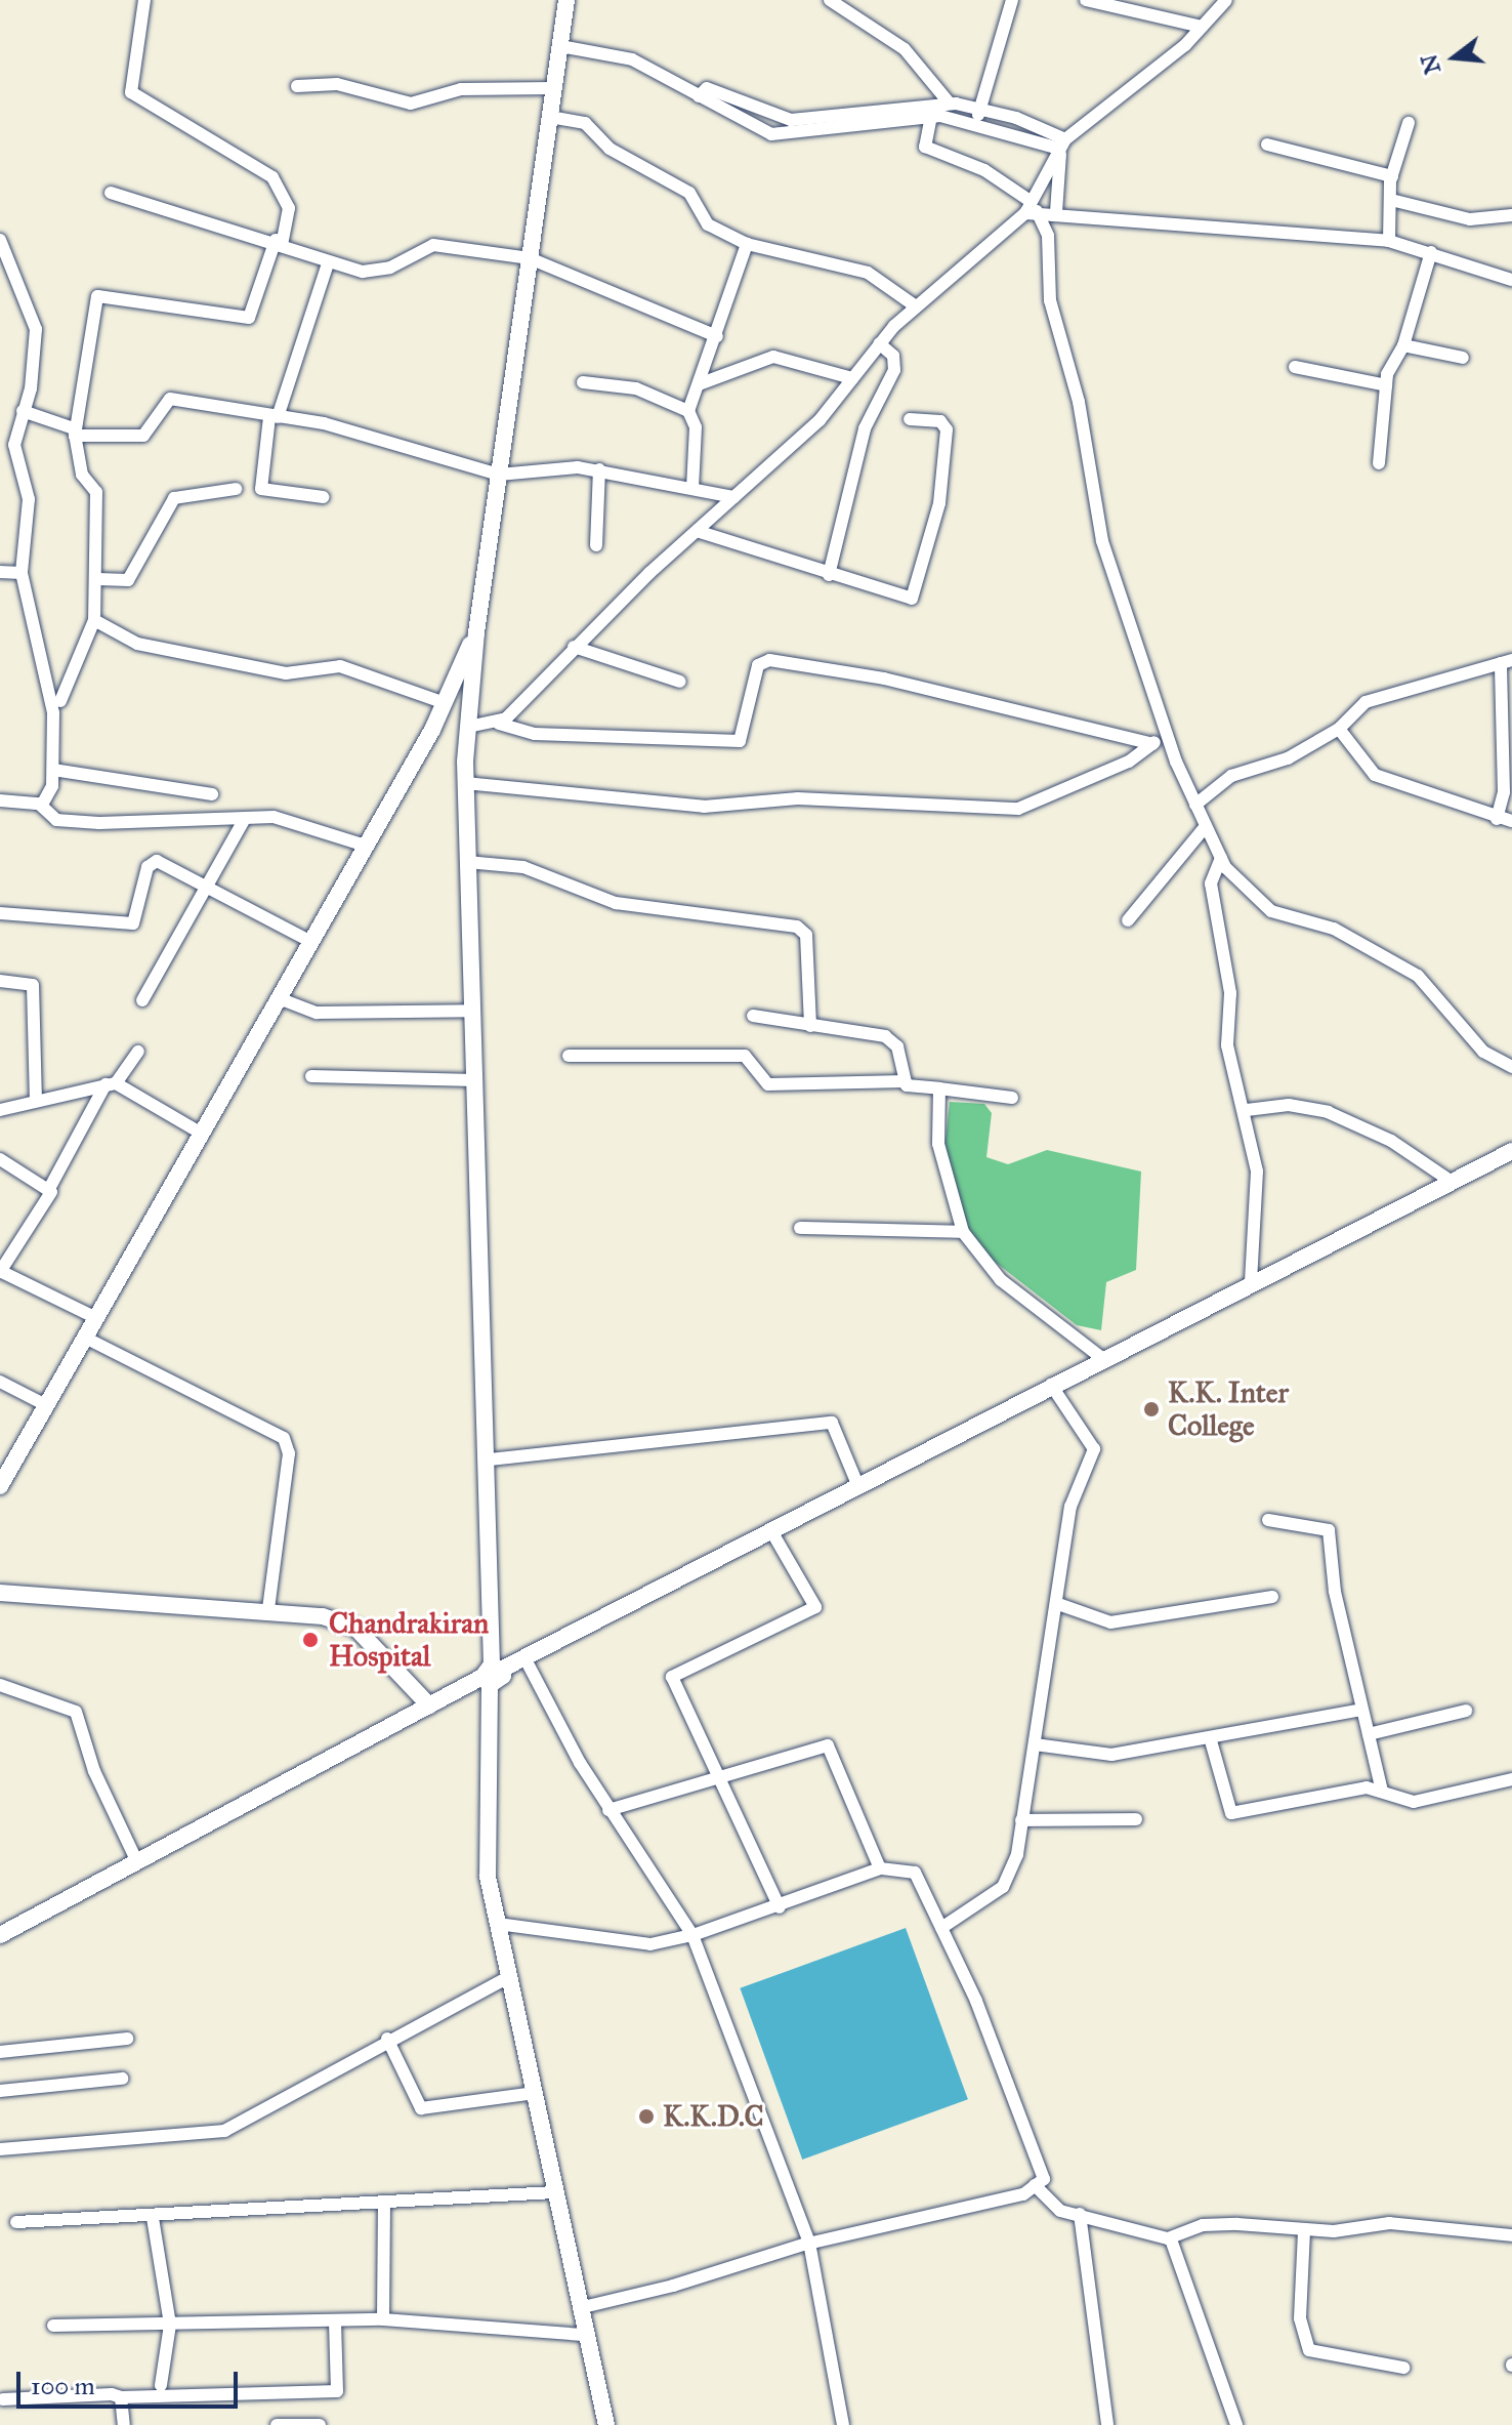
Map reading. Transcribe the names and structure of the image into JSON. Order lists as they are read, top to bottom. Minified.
{"places":["K.K. Inter College","Chandrakiran Hospital","K.K.D.C"],"scale_bar":"100 m","north":"left"}
